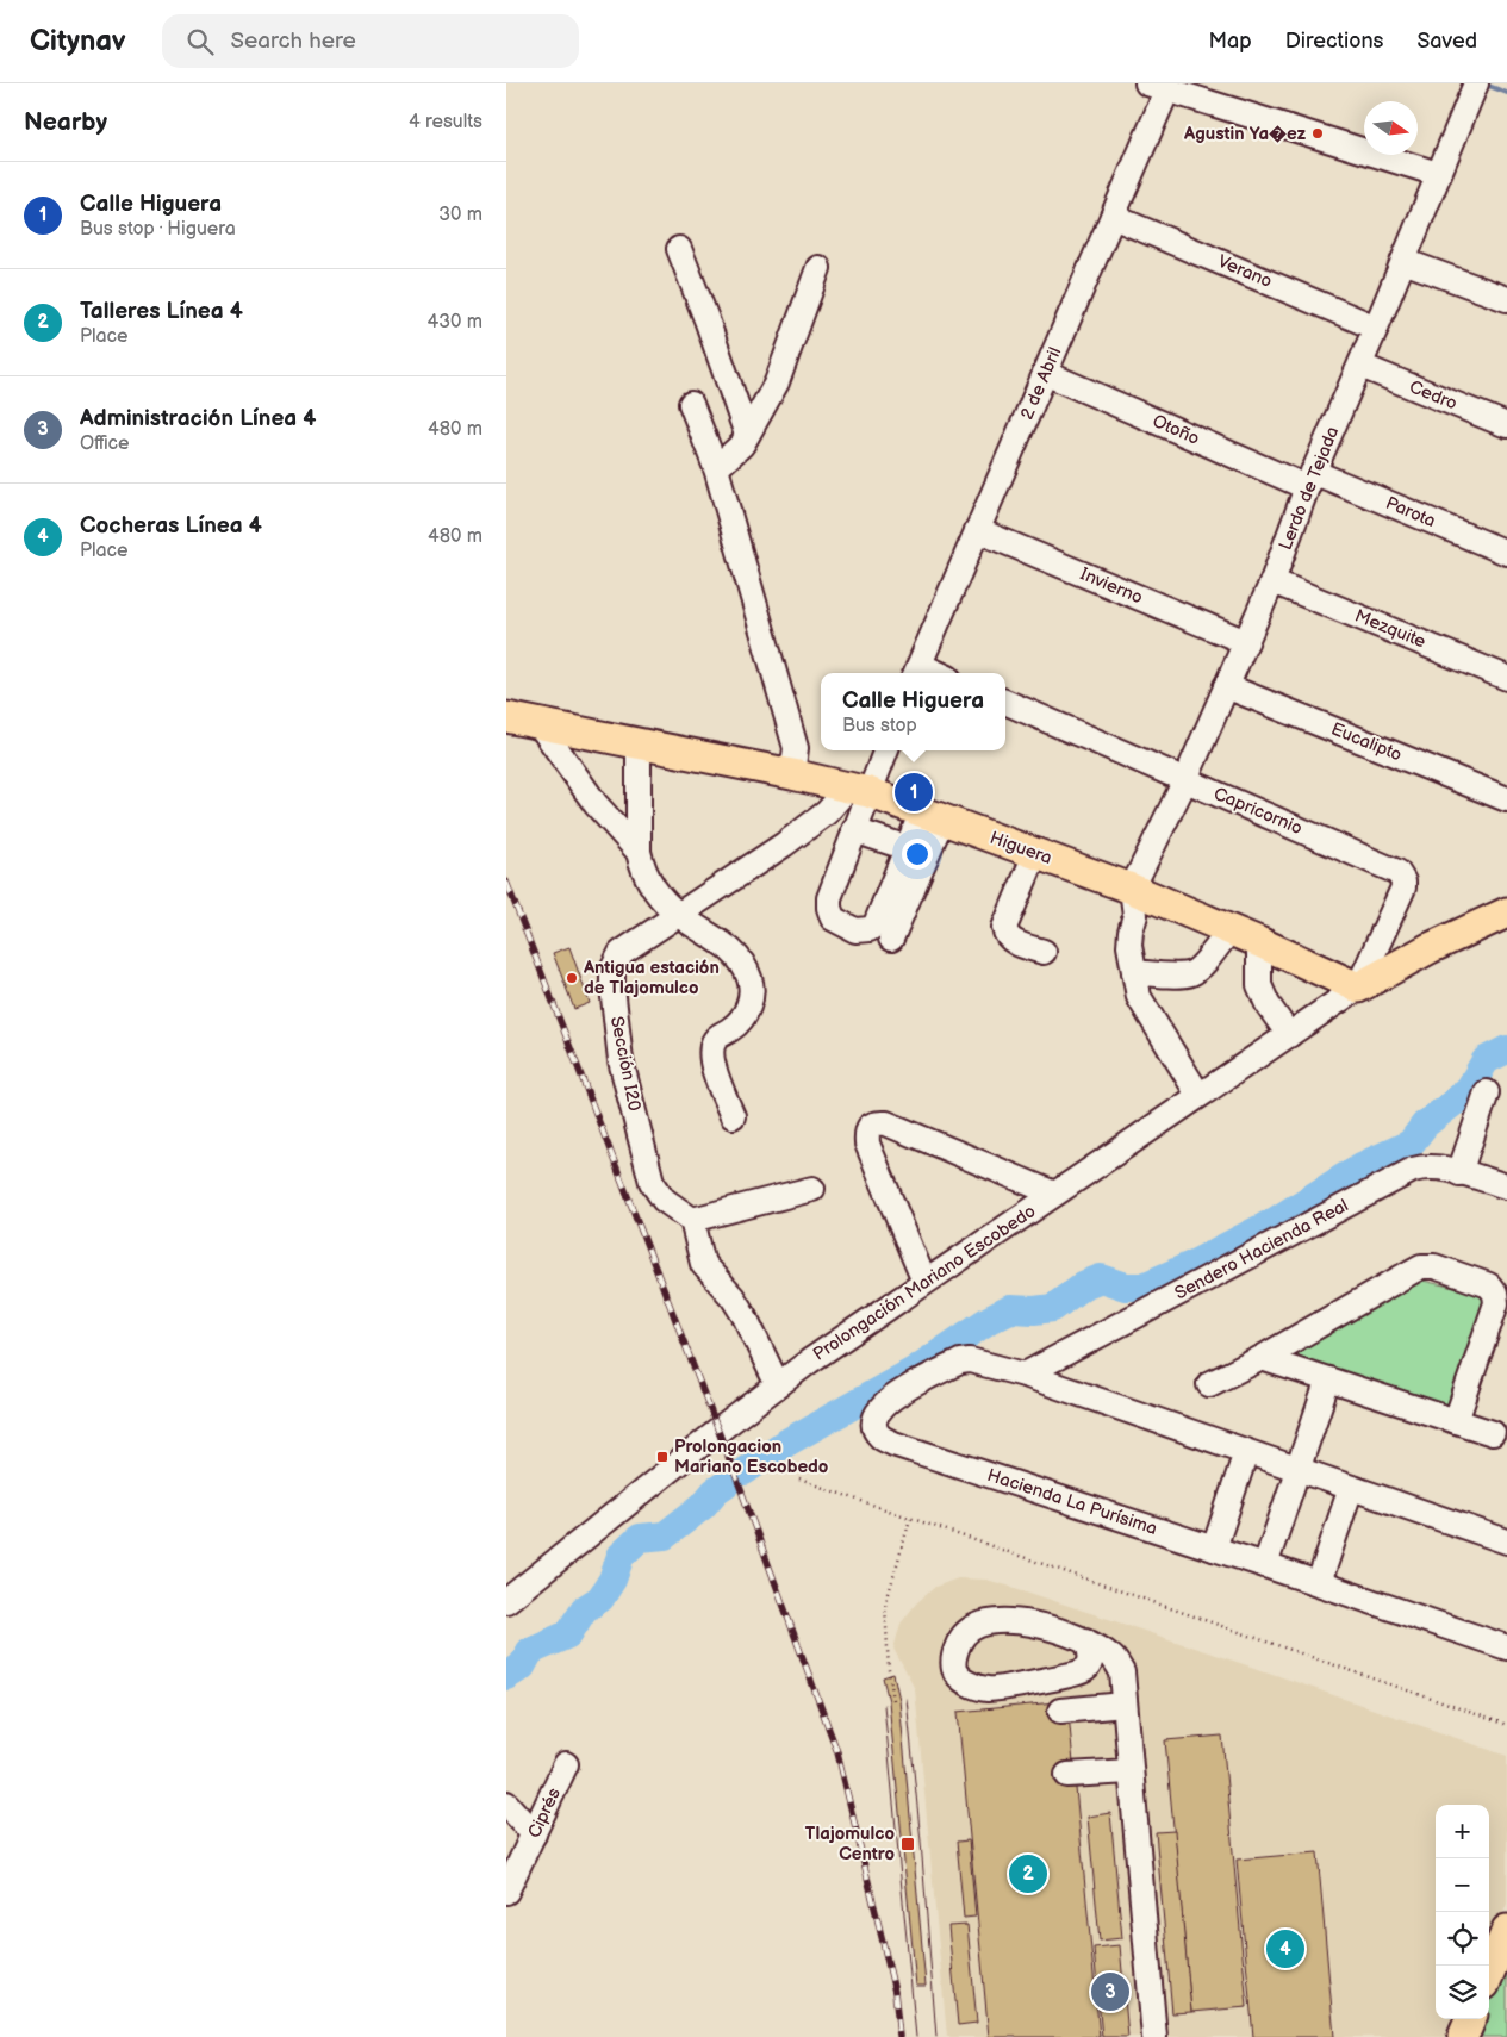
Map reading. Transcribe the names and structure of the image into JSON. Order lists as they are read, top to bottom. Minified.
{"streets":{"main road":["Higuera"],"street":["Verano","2 de Abril","Cedro","Otoño","Lerdo de Tejada","Parota","Invierno","Mezquite","Eucalipto","Capricornio","Sección I20","Sendero Hacienda Real","Prolongación Mariano Escobedo","Hacienda La Purísima","Ciprés"]},"crossings":[["Verano","2 de Abril"],["Verano","Lerdo de Tejada"],["2 de Abril","Otoño"],["2 de Abril","Invierno"],["Cedro","Lerdo de Tejada"],["Otoño","Lerdo de Tejada"],["Otoño","Parota"],["Lerdo de Tejada","Parota"],["Lerdo de Tejada","Invierno"],["Lerdo de Tejada","Mezquite"],["Lerdo de Tejada","Eucalipto"],["Lerdo de Tejada","Capricornio"],["Lerdo de Tejada","Higuera"],["Capricornio","Higuera"],["Capricornio","Prolongación Mariano Escobedo"],["Higuera","Sección I20"],["Higuera","Prolongación Mariano Escobedo"],["Sendero Hacienda Real","Hacienda La Purísima"]],"places":{"other":["Agustin Ya�ez","Antigua estación de Tlajomulco"],"transit":["Prolongacion Mariano Escobedo","Tlajomulco Centro"]},"north":"right","page":{"header":"Citynav","search":"Search here","nav":["Map","Directions","Saved"],"heading":["Nearby","4 results"],"list":[{"mark":"1","name":"Calle Higuera","note":"Bus stop · Higuera","value":"30 m"},{"mark":"2","name":"Talleres Línea 4","note":"Place","value":"430 m"},{"mark":"3","name":"Administración Línea 4","note":"Office","value":"480 m"},{"mark":"4","name":"Cocheras Línea 4","note":"Place","value":"480 m"}],"popup":["Calle Higuera","Bus stop"],"pins":["1","2","4","3"],"map_buttons":["+","−"]}}
